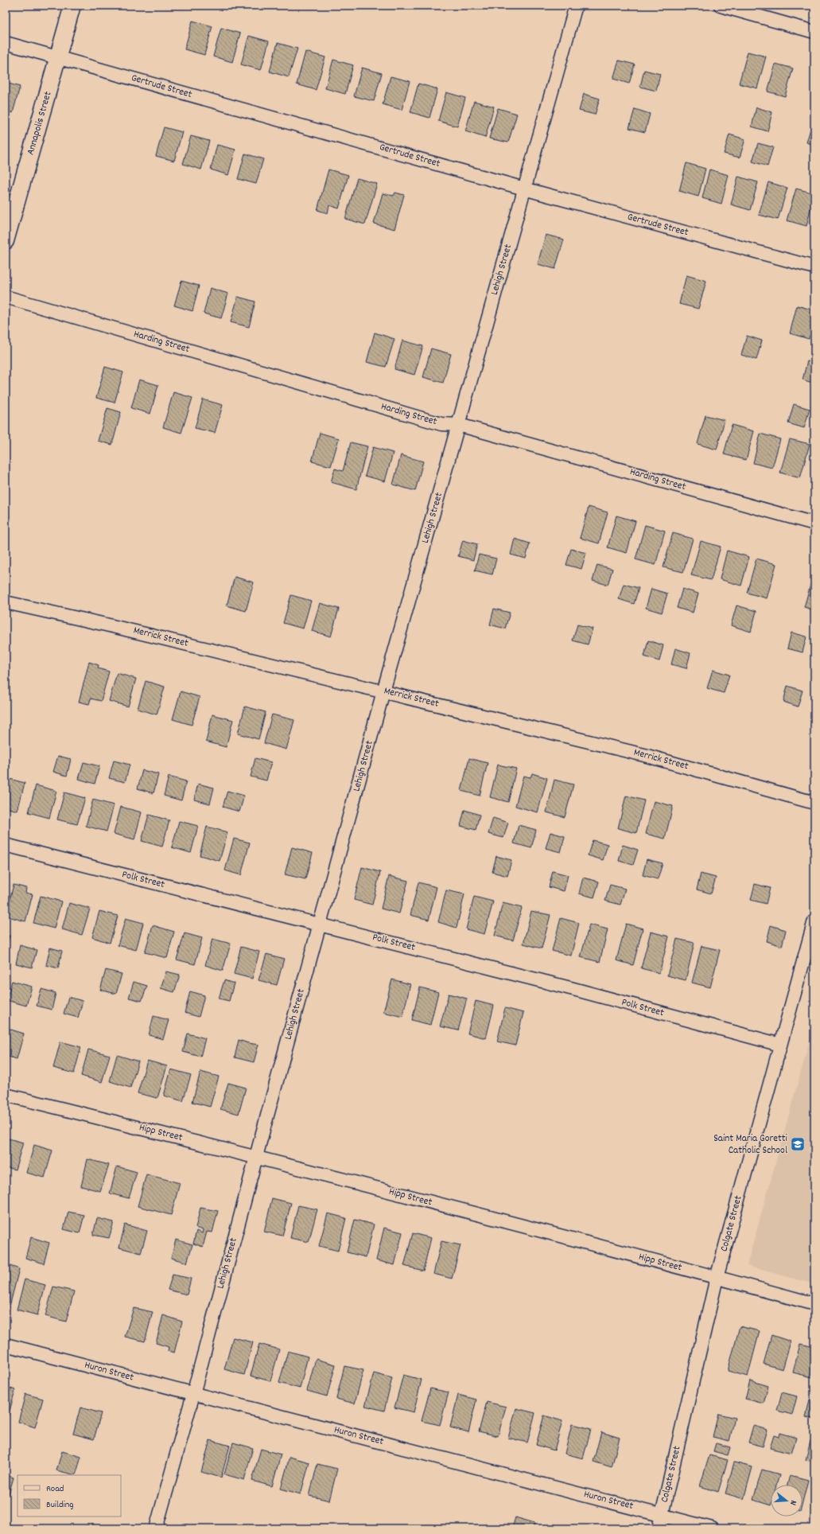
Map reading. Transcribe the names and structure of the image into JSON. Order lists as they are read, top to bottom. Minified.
{"streets":{"street":["Gertrude Street","Annapolis Street","Lehigh Street","Harding Street","Merrick Street","Polk Street","Hipp Street","Colgate Street","Huron Street"]},"crossings":[["Gertrude Street","Annapolis Street"],["Gertrude Street","Lehigh Street"],["Lehigh Street","Harding Street"],["Lehigh Street","Merrick Street"],["Lehigh Street","Polk Street"],["Lehigh Street","Hipp Street"],["Lehigh Street","Huron Street"],["Polk Street","Colgate Street"],["Hipp Street","Colgate Street"],["Colgate Street","Huron Street"]],"places":{"school or university":["Saint Maria Goretti Catholic School"]},"legend":["Road","Building"],"north":"right"}
